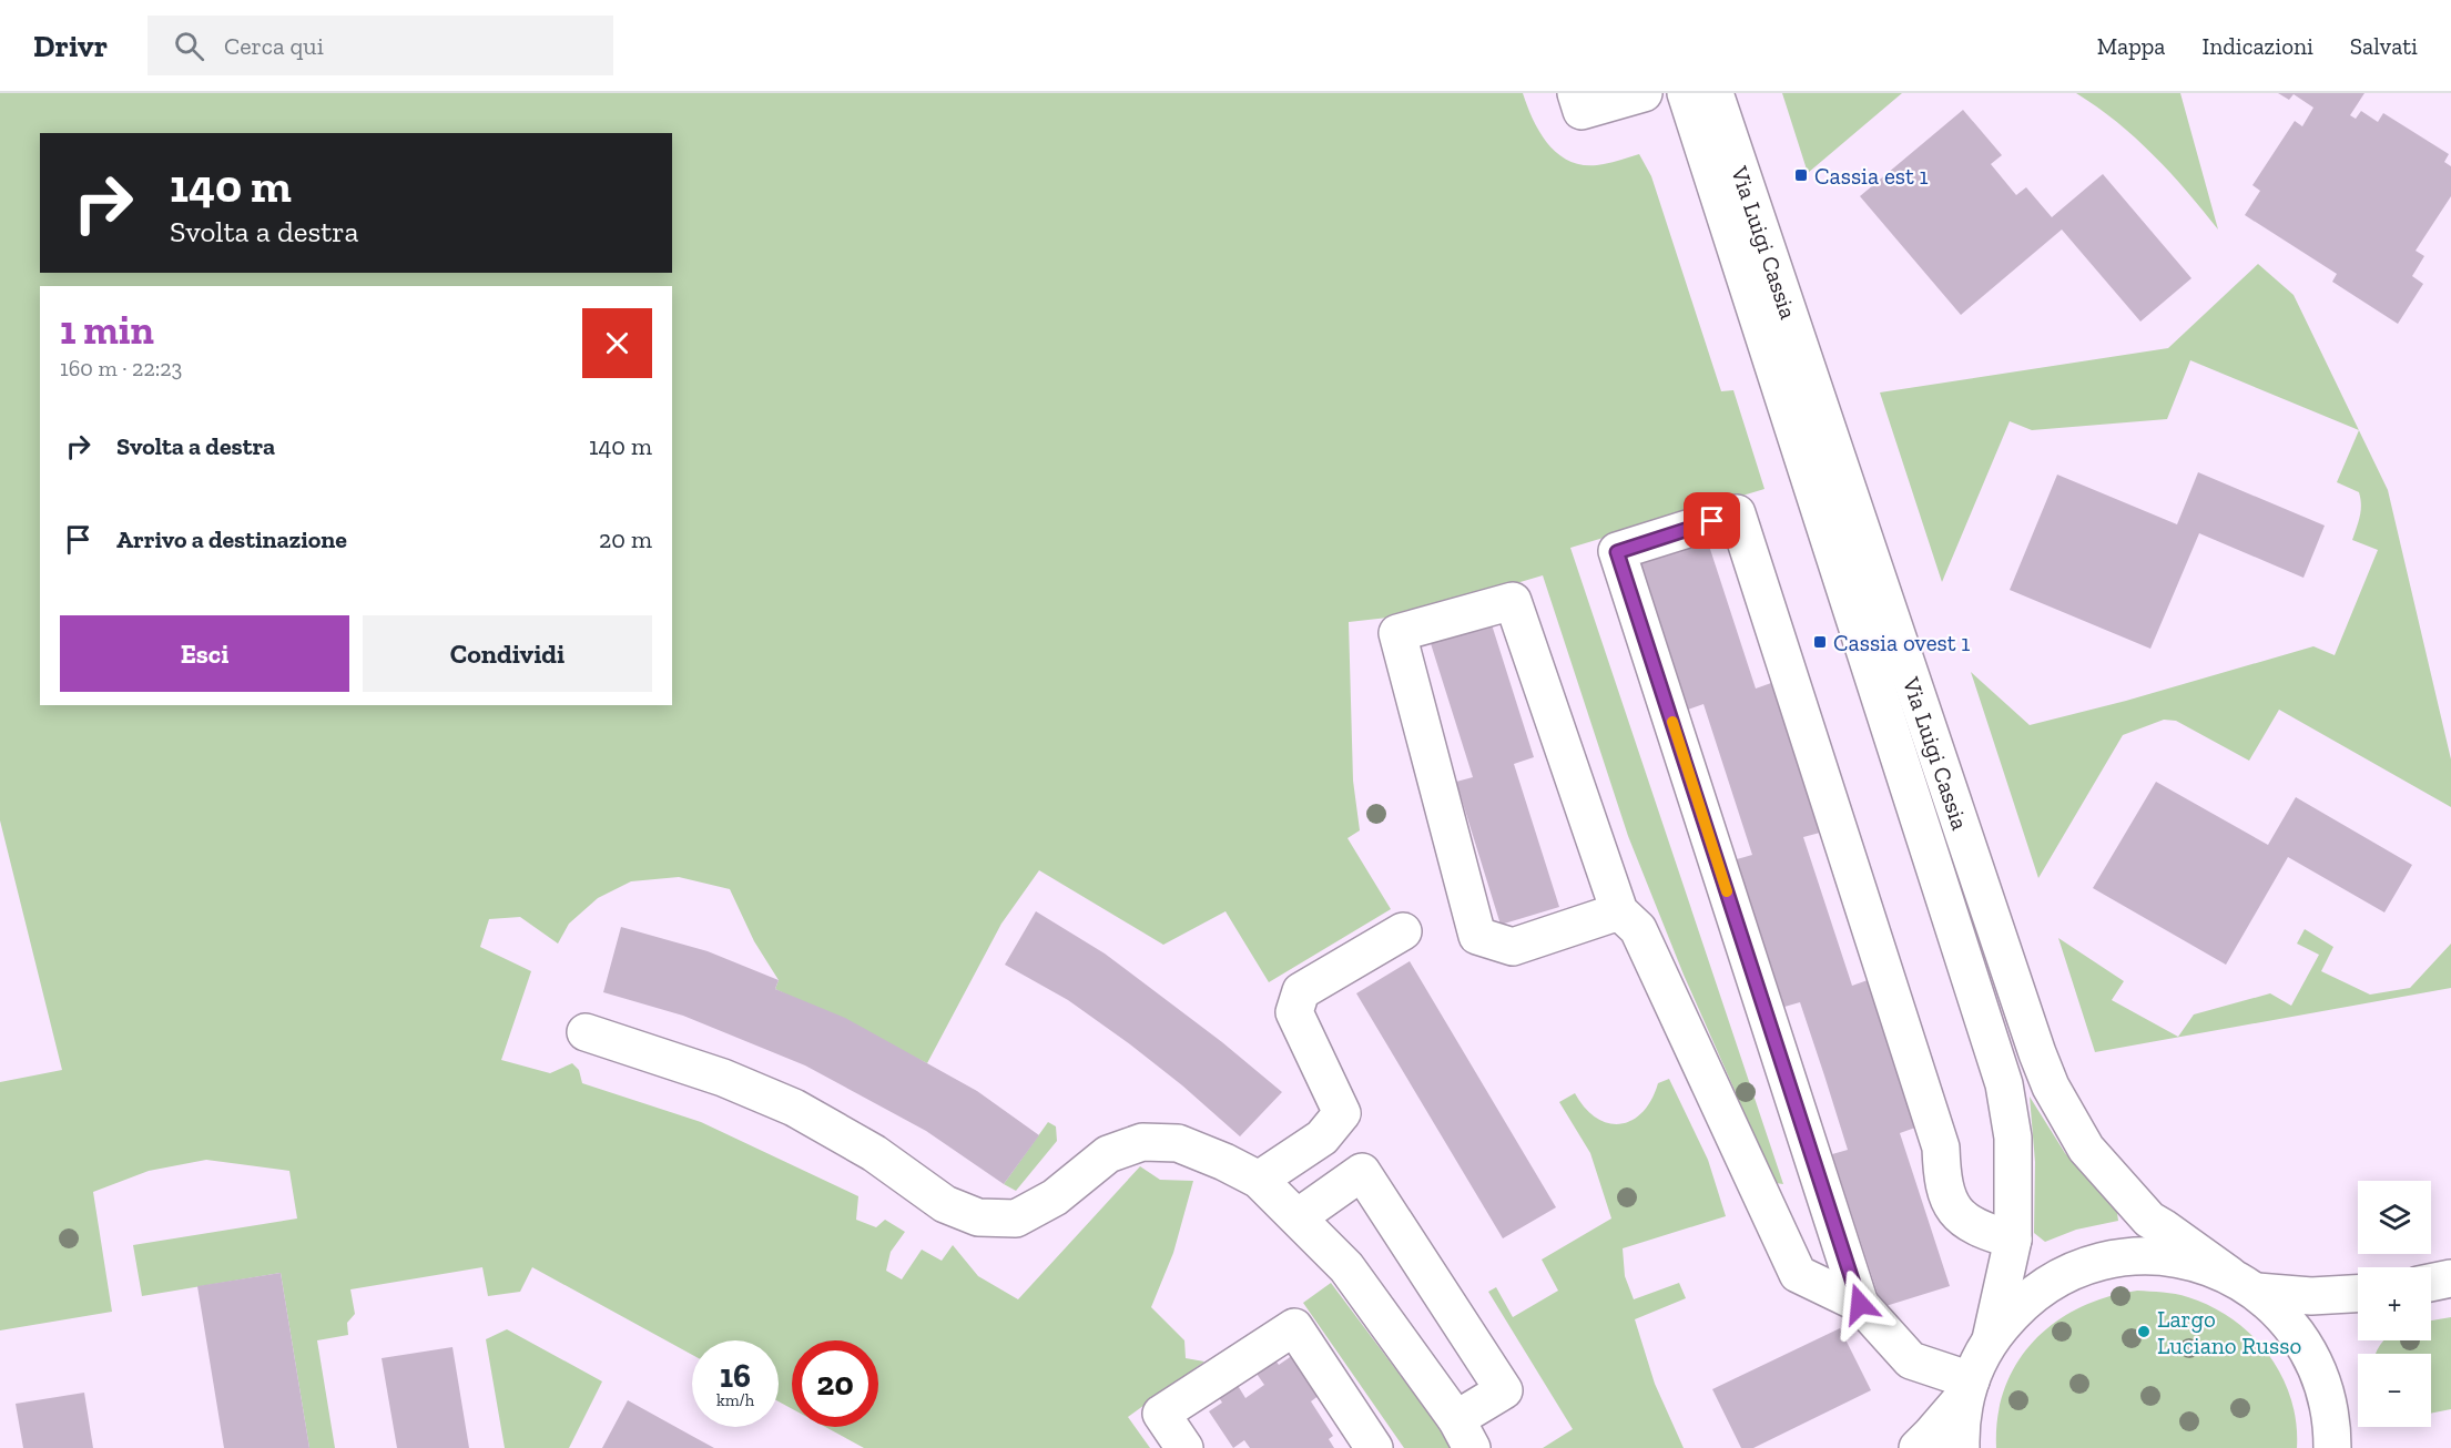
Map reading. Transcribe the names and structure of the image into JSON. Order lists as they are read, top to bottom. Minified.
{"streets":{"street":["Via Luigi Cassia"]},"places":{"transit":["Cassia est 1","Cassia ovest 1"],"other":["Largo Luciano Russo"]},"page":{"header":"Drivr","search":"Cerca qui","nav":["Mappa","Indicazioni","Salvati"],"turn":["140 m","Svolta a destra"],"heading":["1 min","160 m · 22:23"],"list":[{"name":"Svolta a destra","value":"140 m"},{"name":"Arrivo a destinazione","value":"20 m"}],"buttons":["Esci","Condividi"],"map_buttons":["+","−"],"speed":"16 km/h","limit":"20"}}
